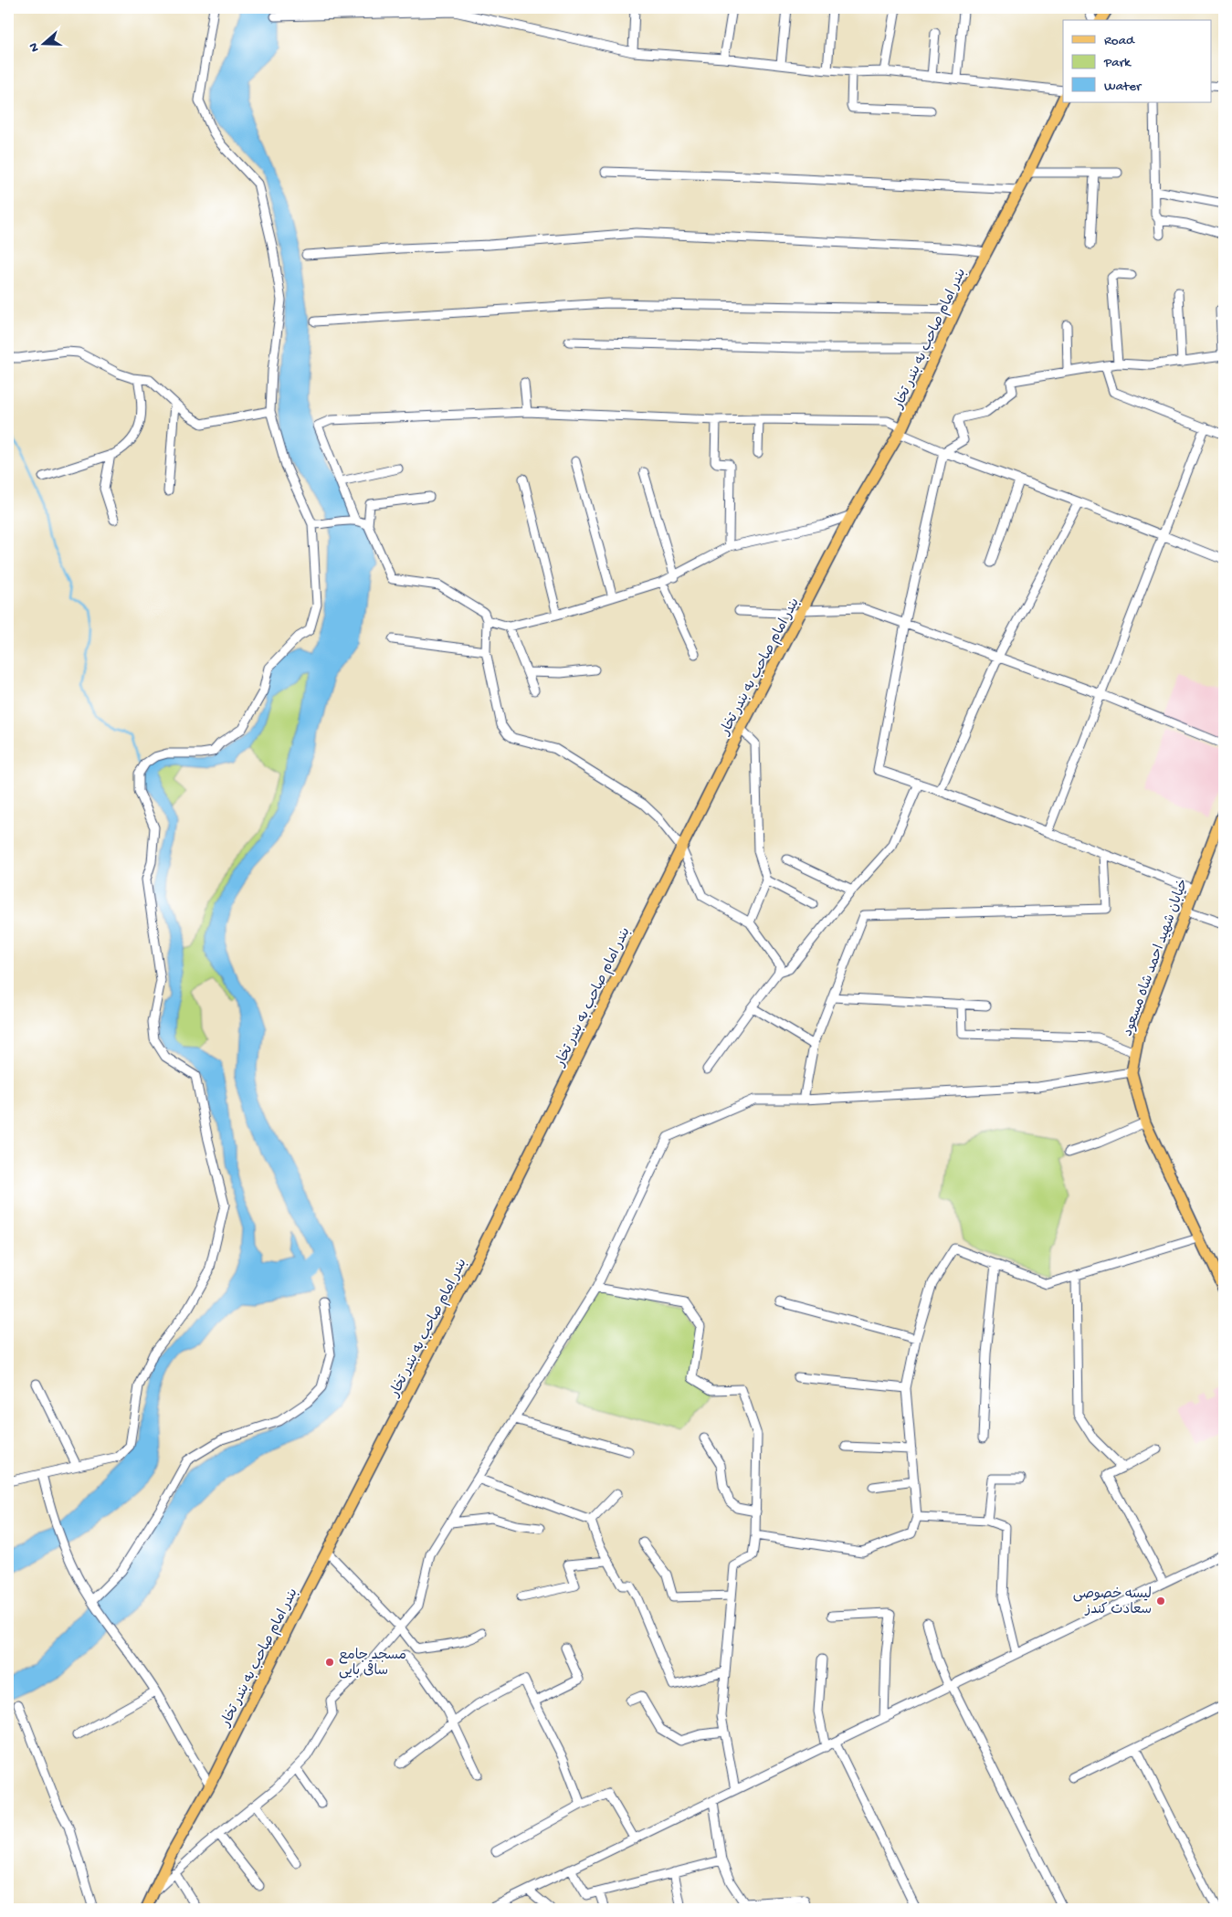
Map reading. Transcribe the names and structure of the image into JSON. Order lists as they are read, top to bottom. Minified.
{"streets":{"main road":["بندر امام صاحب به بندر تخار","خیابان شهید احمد شاه مسعود"]},"places":["لیسه خصوصی سعادت کندز","مسجد جامع ساقی بایی"],"legend":["Road","Park","Water"],"north":"left"}
